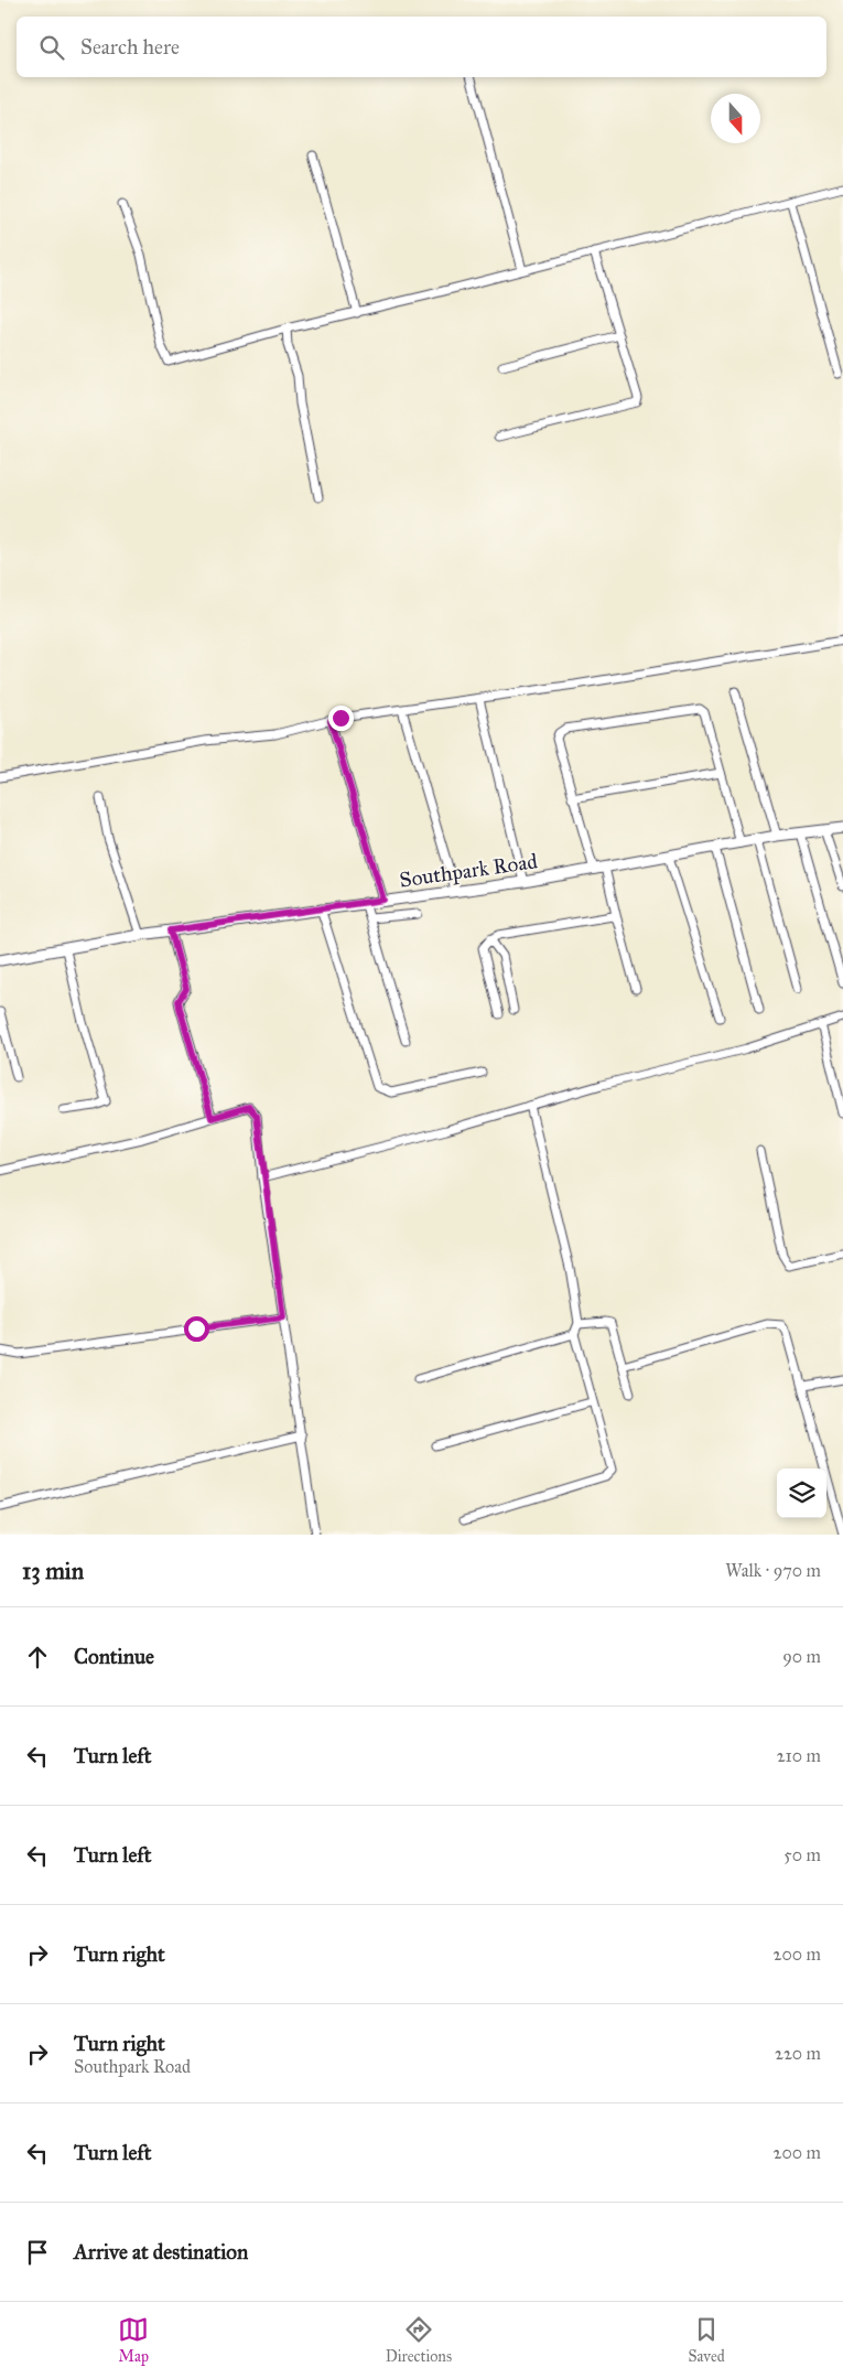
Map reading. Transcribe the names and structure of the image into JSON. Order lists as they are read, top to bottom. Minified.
{"streets":{"street":["Southpark Road"]},"north":"bottom","page":{"search":"Search here","heading":["13 min","Walk · 970 m"],"list":[["Continue","90 m"],["Turn left","210 m"],["Turn left","50 m"],["Turn right","200 m"],["Turn right","Southpark Road","220 m"],["Turn left","200 m"],"Arrive at destination"],"nav":["Map","Directions","Saved"]}}
